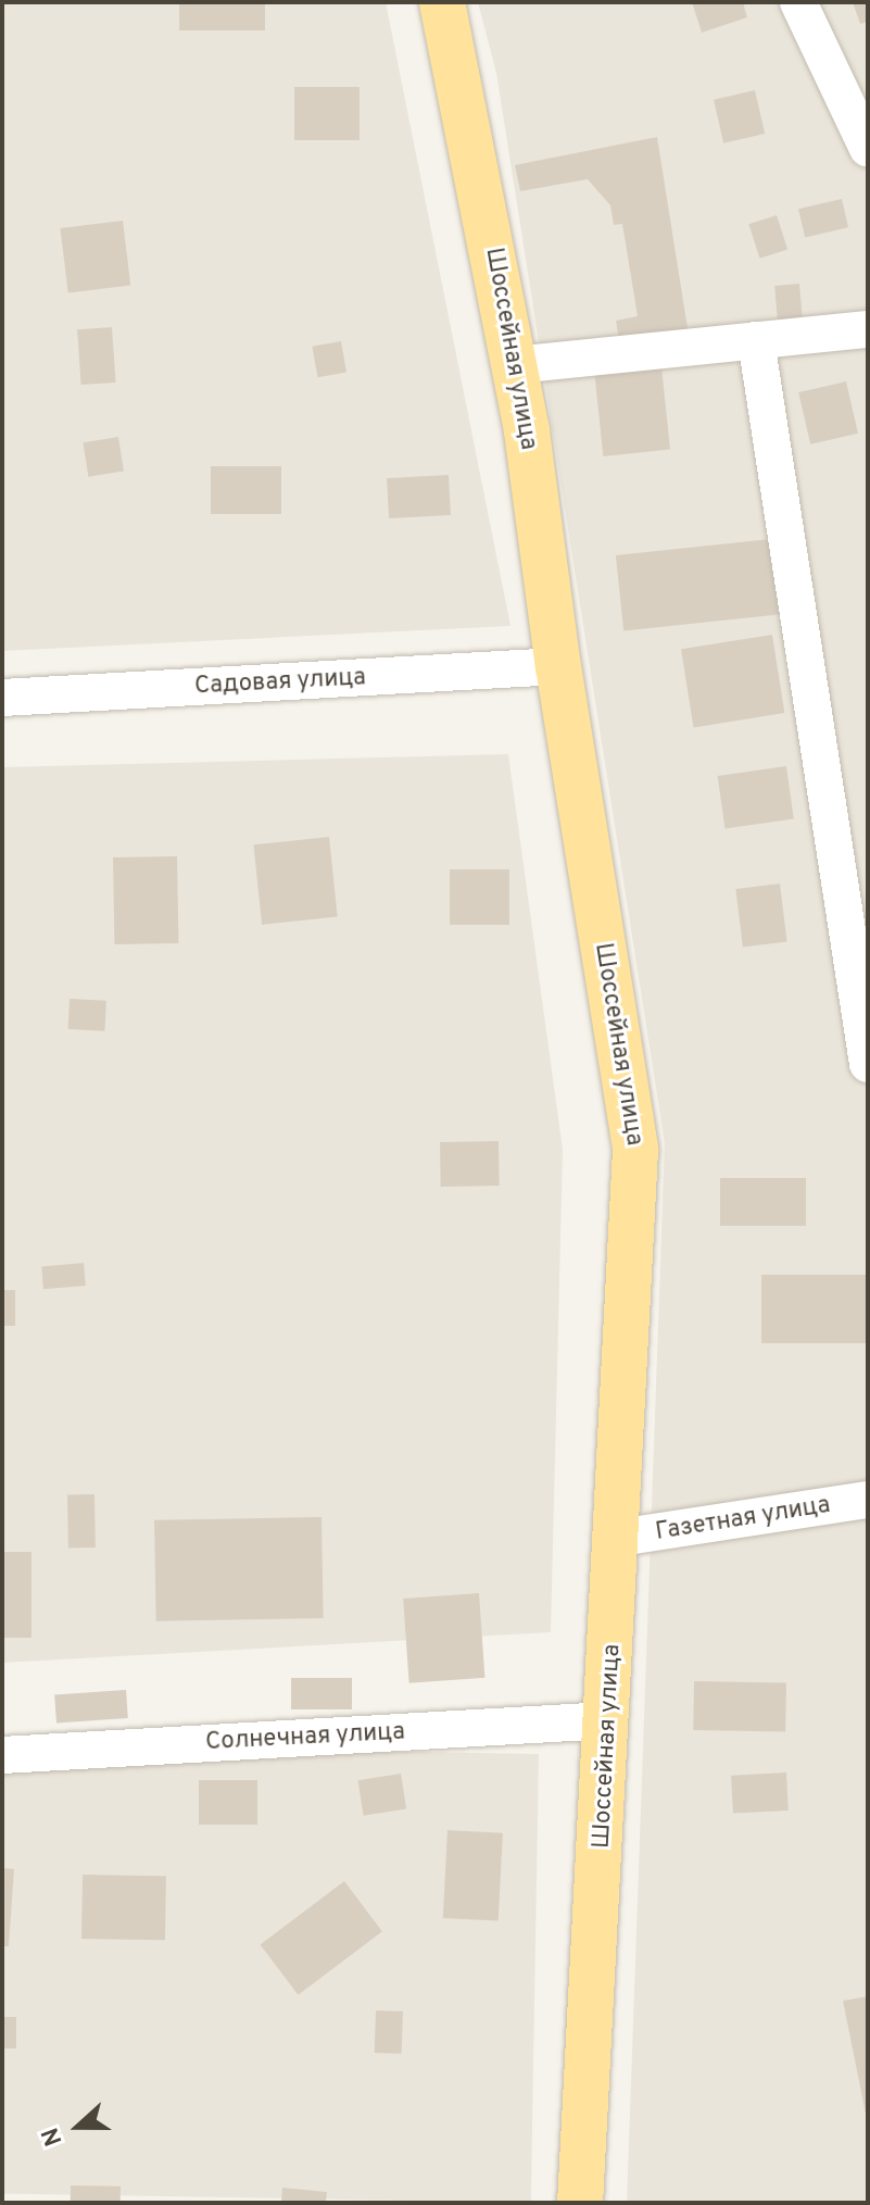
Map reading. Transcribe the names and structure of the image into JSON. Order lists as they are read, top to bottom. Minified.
{"streets":{"main road":["Шоссейная улица"],"street":["Садовая улица","Газетная улица","Солнечная улица"]},"crossings":[["Шоссейная улица","Садовая улица"],["Шоссейная улица","Газетная улица"],["Шоссейная улица","Солнечная улица"]],"north":"left"}
